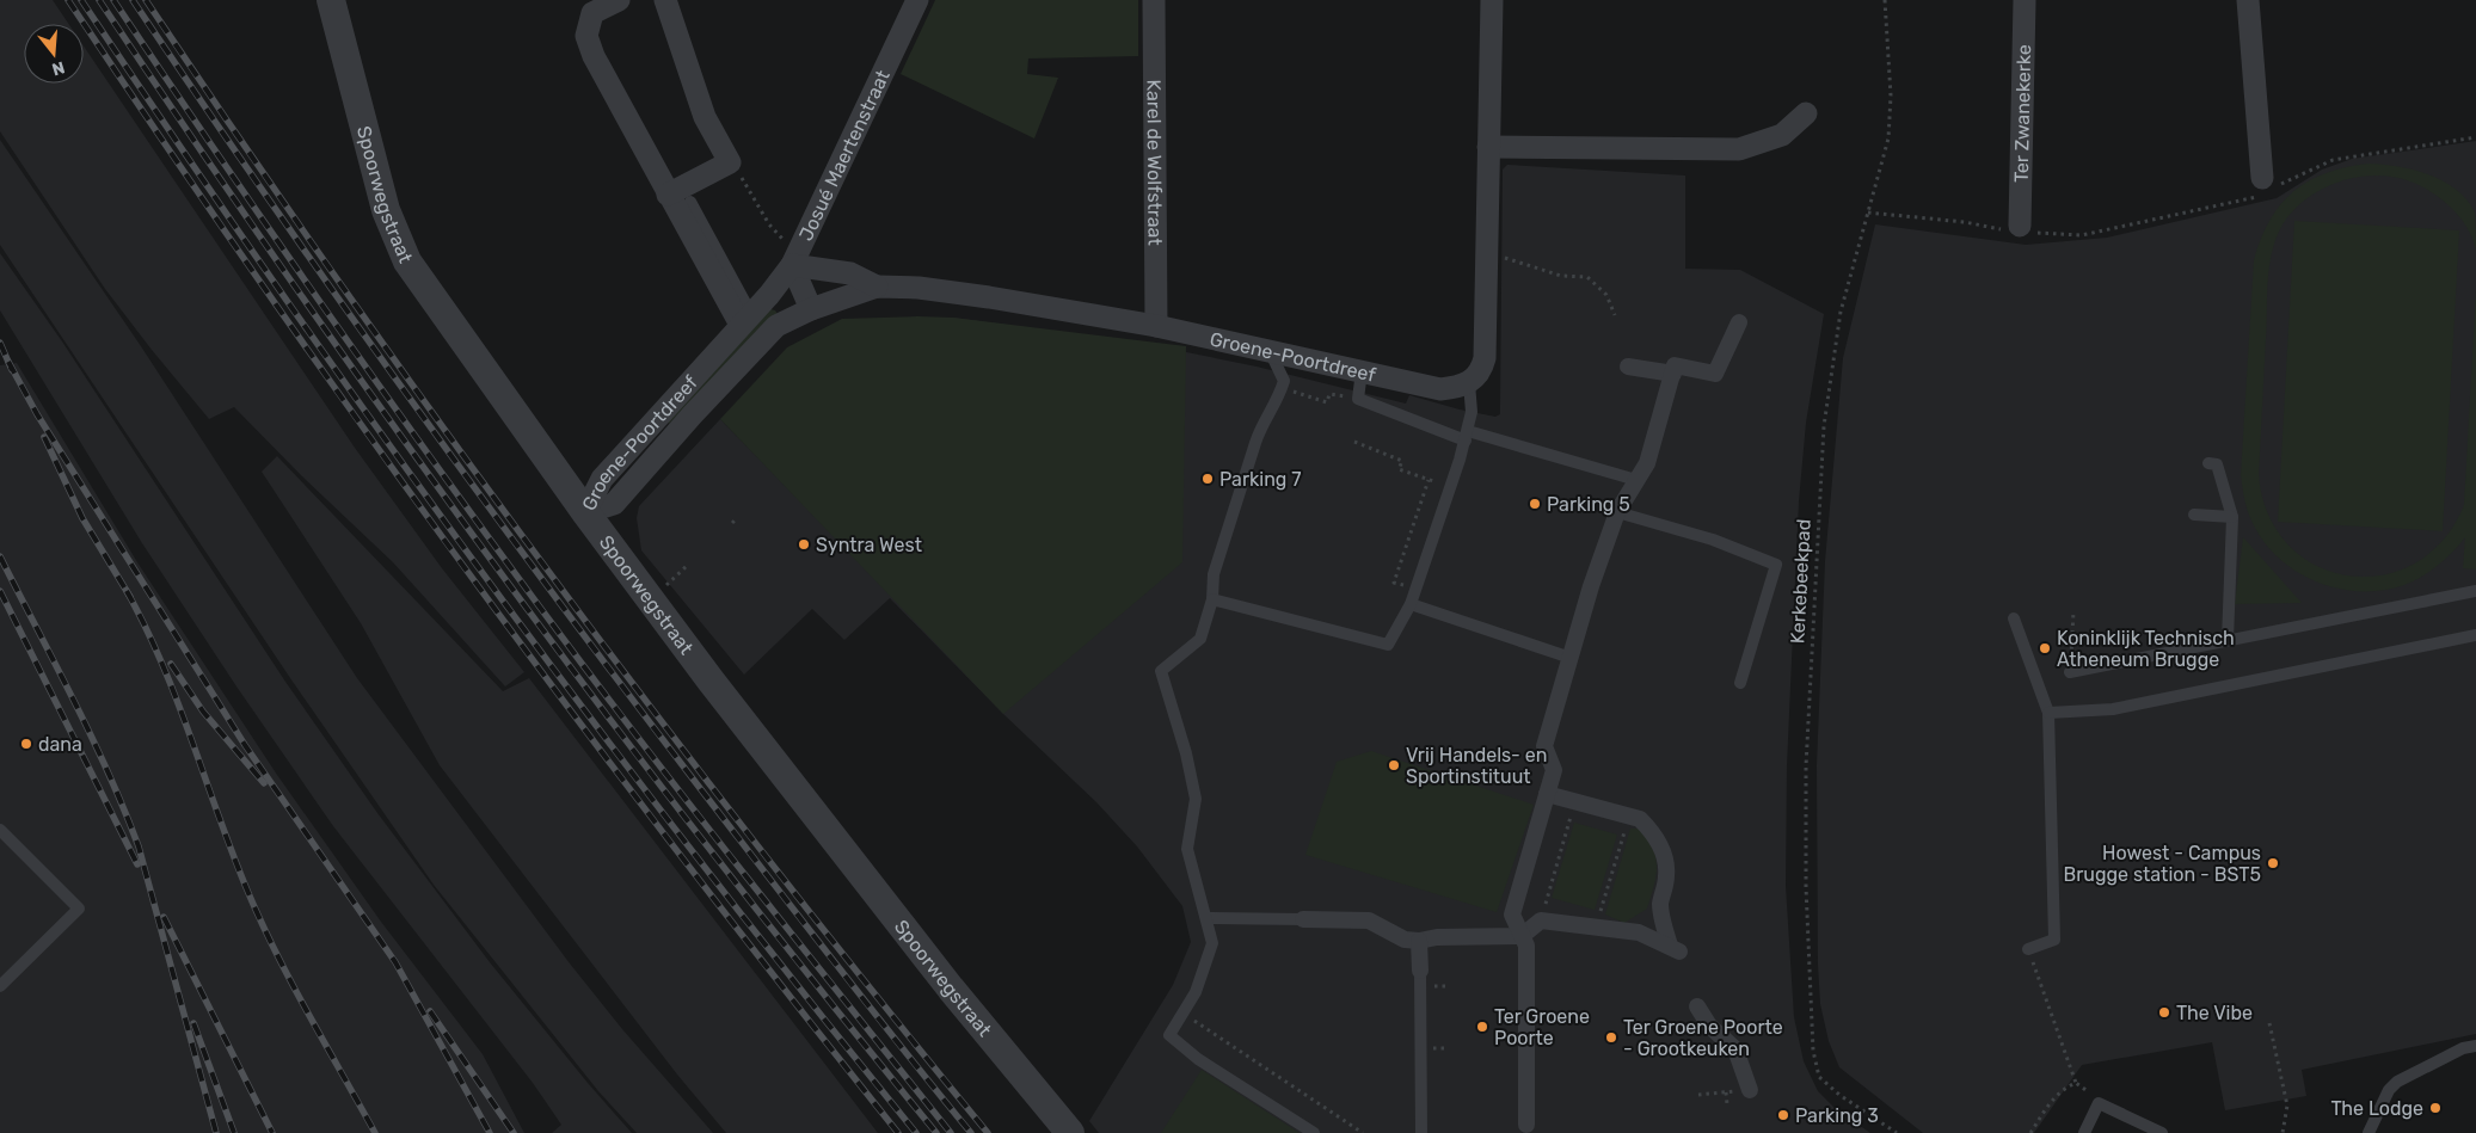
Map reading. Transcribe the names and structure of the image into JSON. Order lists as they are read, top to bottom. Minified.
{"streets":{"street":["Ter Zwanekerke","Josué Maertenstraat","Karel de Wolfstraat","Spoorwegstraat","Groene-Poortdreef"],"path":["Kerkebeekpad"]},"crossings":[["Josué Maertenstraat","Groene-Poortdreef"],["Karel de Wolfstraat","Groene-Poortdreef"],["Spoorwegstraat","Groene-Poortdreef"]],"places":["Parking 7","Parking 5","Syntra West","Koninklijk Technisch Atheneum Brugge","dana","Vrij Handels- en Sportinstituut","Howest - Campus Brugge station - BST5","The Vibe","Ter Groene Poorte","Ter Groene Poorte - Grootkeuken","The Lodge","Parking 3"],"north":"bottom"}
